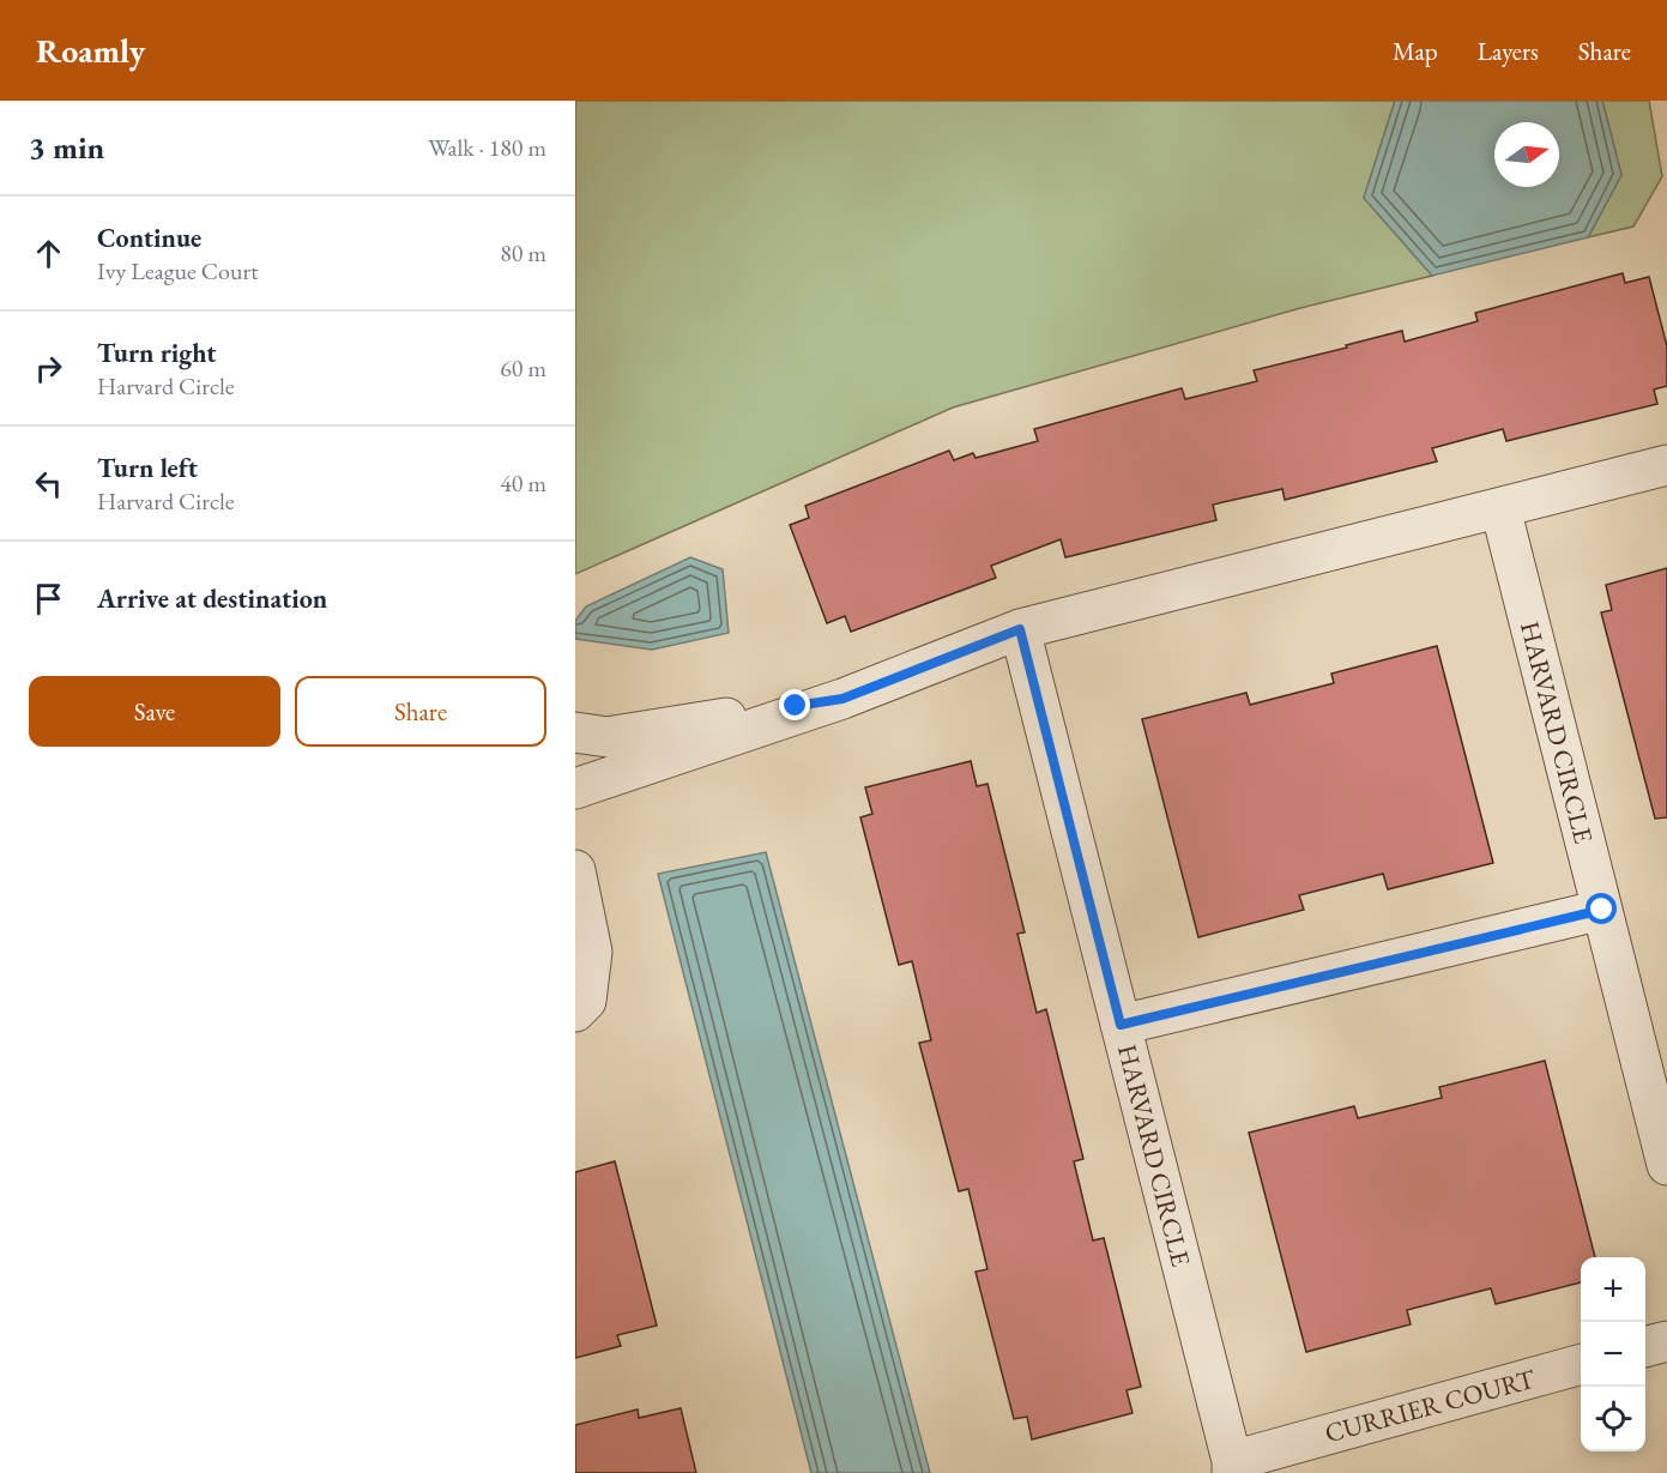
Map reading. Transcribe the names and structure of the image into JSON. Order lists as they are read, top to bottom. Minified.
{"streets":{"street":["HARVARD CIRCLE","CURRIER COURT"]},"crossings":[["HARVARD CIRCLE","CURRIER COURT"]],"north":"right","page":{"header":"Roamly","nav":["Map","Layers","Share"],"heading":["3 min","Walk · 180 m"],"list":[["Continue","Ivy League Court","80 m"],["Turn right","Harvard Circle","60 m"],["Turn left","Harvard Circle","40 m"],"Arrive at destination"],"buttons":["Save","Share"],"map_buttons":["+","−"]}}
